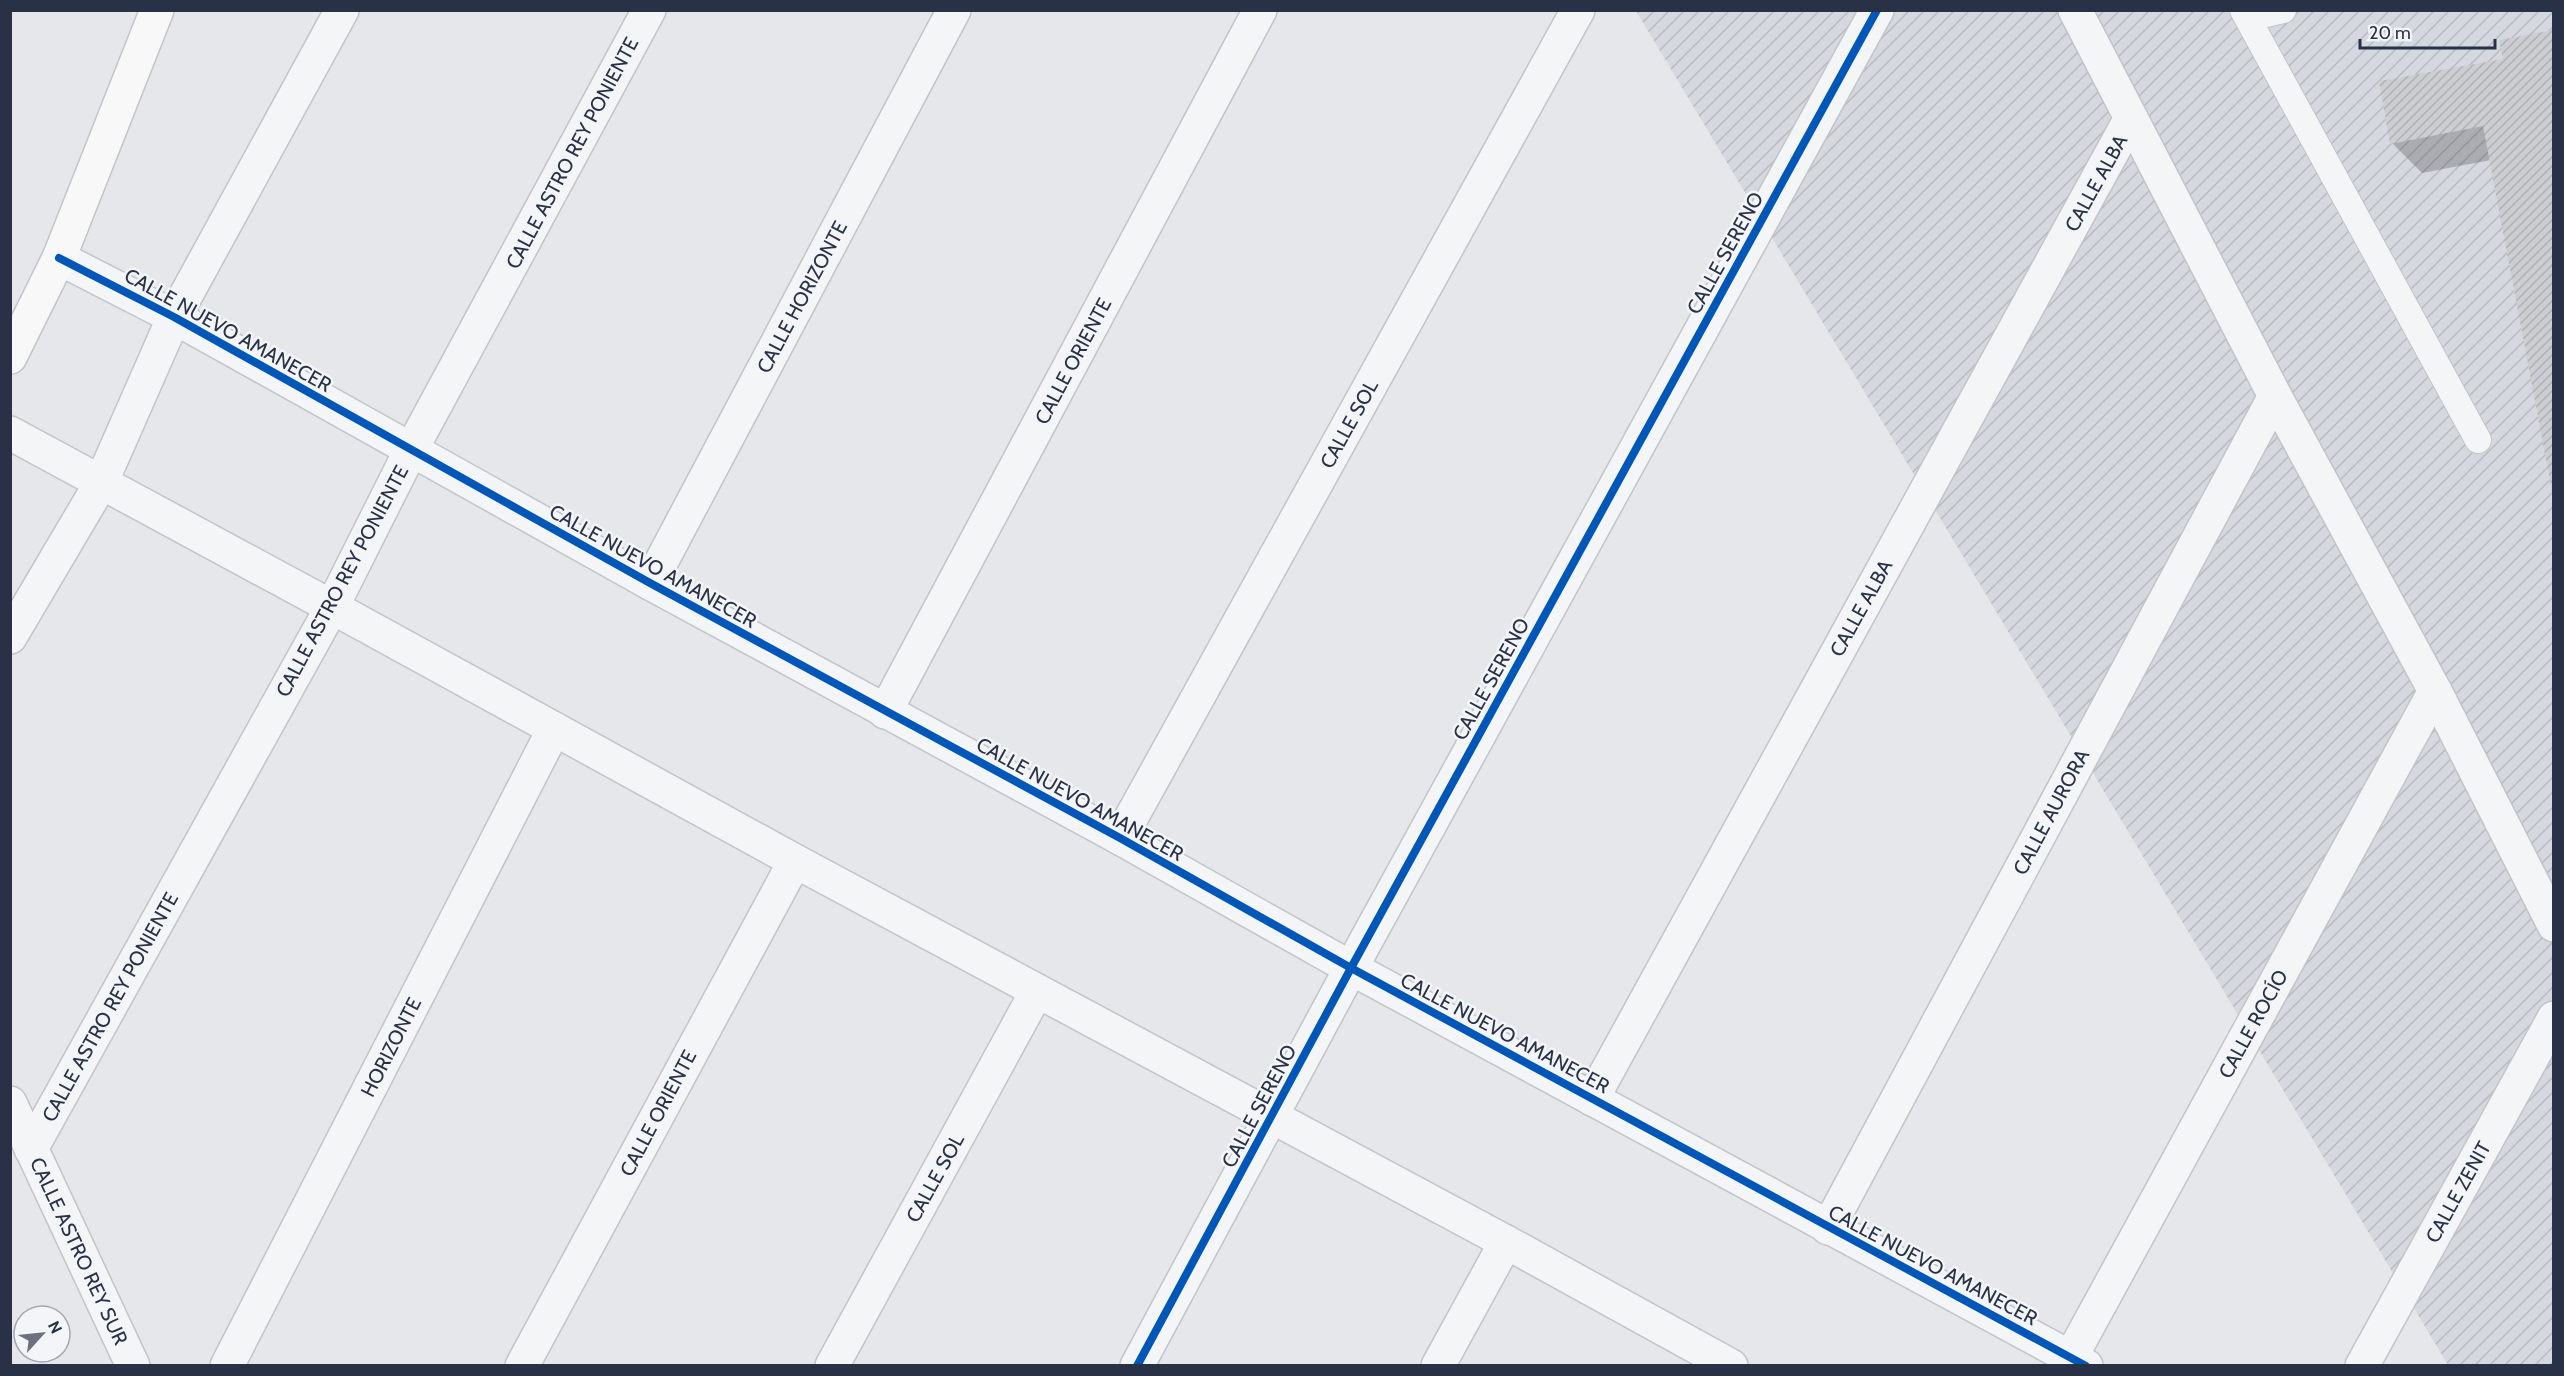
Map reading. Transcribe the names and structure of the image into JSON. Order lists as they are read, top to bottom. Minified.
{"streets":{"street":["CALLE ASTRO REY PONIENTE","CALLE ALBA","CALLE SERENO","CALLE HORIZONTE","CALLE NUEVO AMANECER","CALLE ORIENTE","CALLE SOL","CALLE AURORA","CALLE ROCÍO","HORIZONTE","CALLE ZENIT","CALLE ASTRO REY SUR"]},"crossings":[["CALLE ASTRO REY PONIENTE","CALLE NUEVO AMANECER"],["CALLE ASTRO REY PONIENTE","CALLE ASTRO REY SUR"],["CALLE ALBA","CALLE NUEVO AMANECER"],["CALLE SERENO","CALLE NUEVO AMANECER"],["CALLE HORIZONTE","CALLE NUEVO AMANECER"],["CALLE NUEVO AMANECER","CALLE ORIENTE"],["CALLE NUEVO AMANECER","CALLE SOL"],["CALLE NUEVO AMANECER","CALLE AURORA"],["CALLE NUEVO AMANECER","CALLE ROCÍO"]],"scale_bar":"20 m","north":"top right"}
